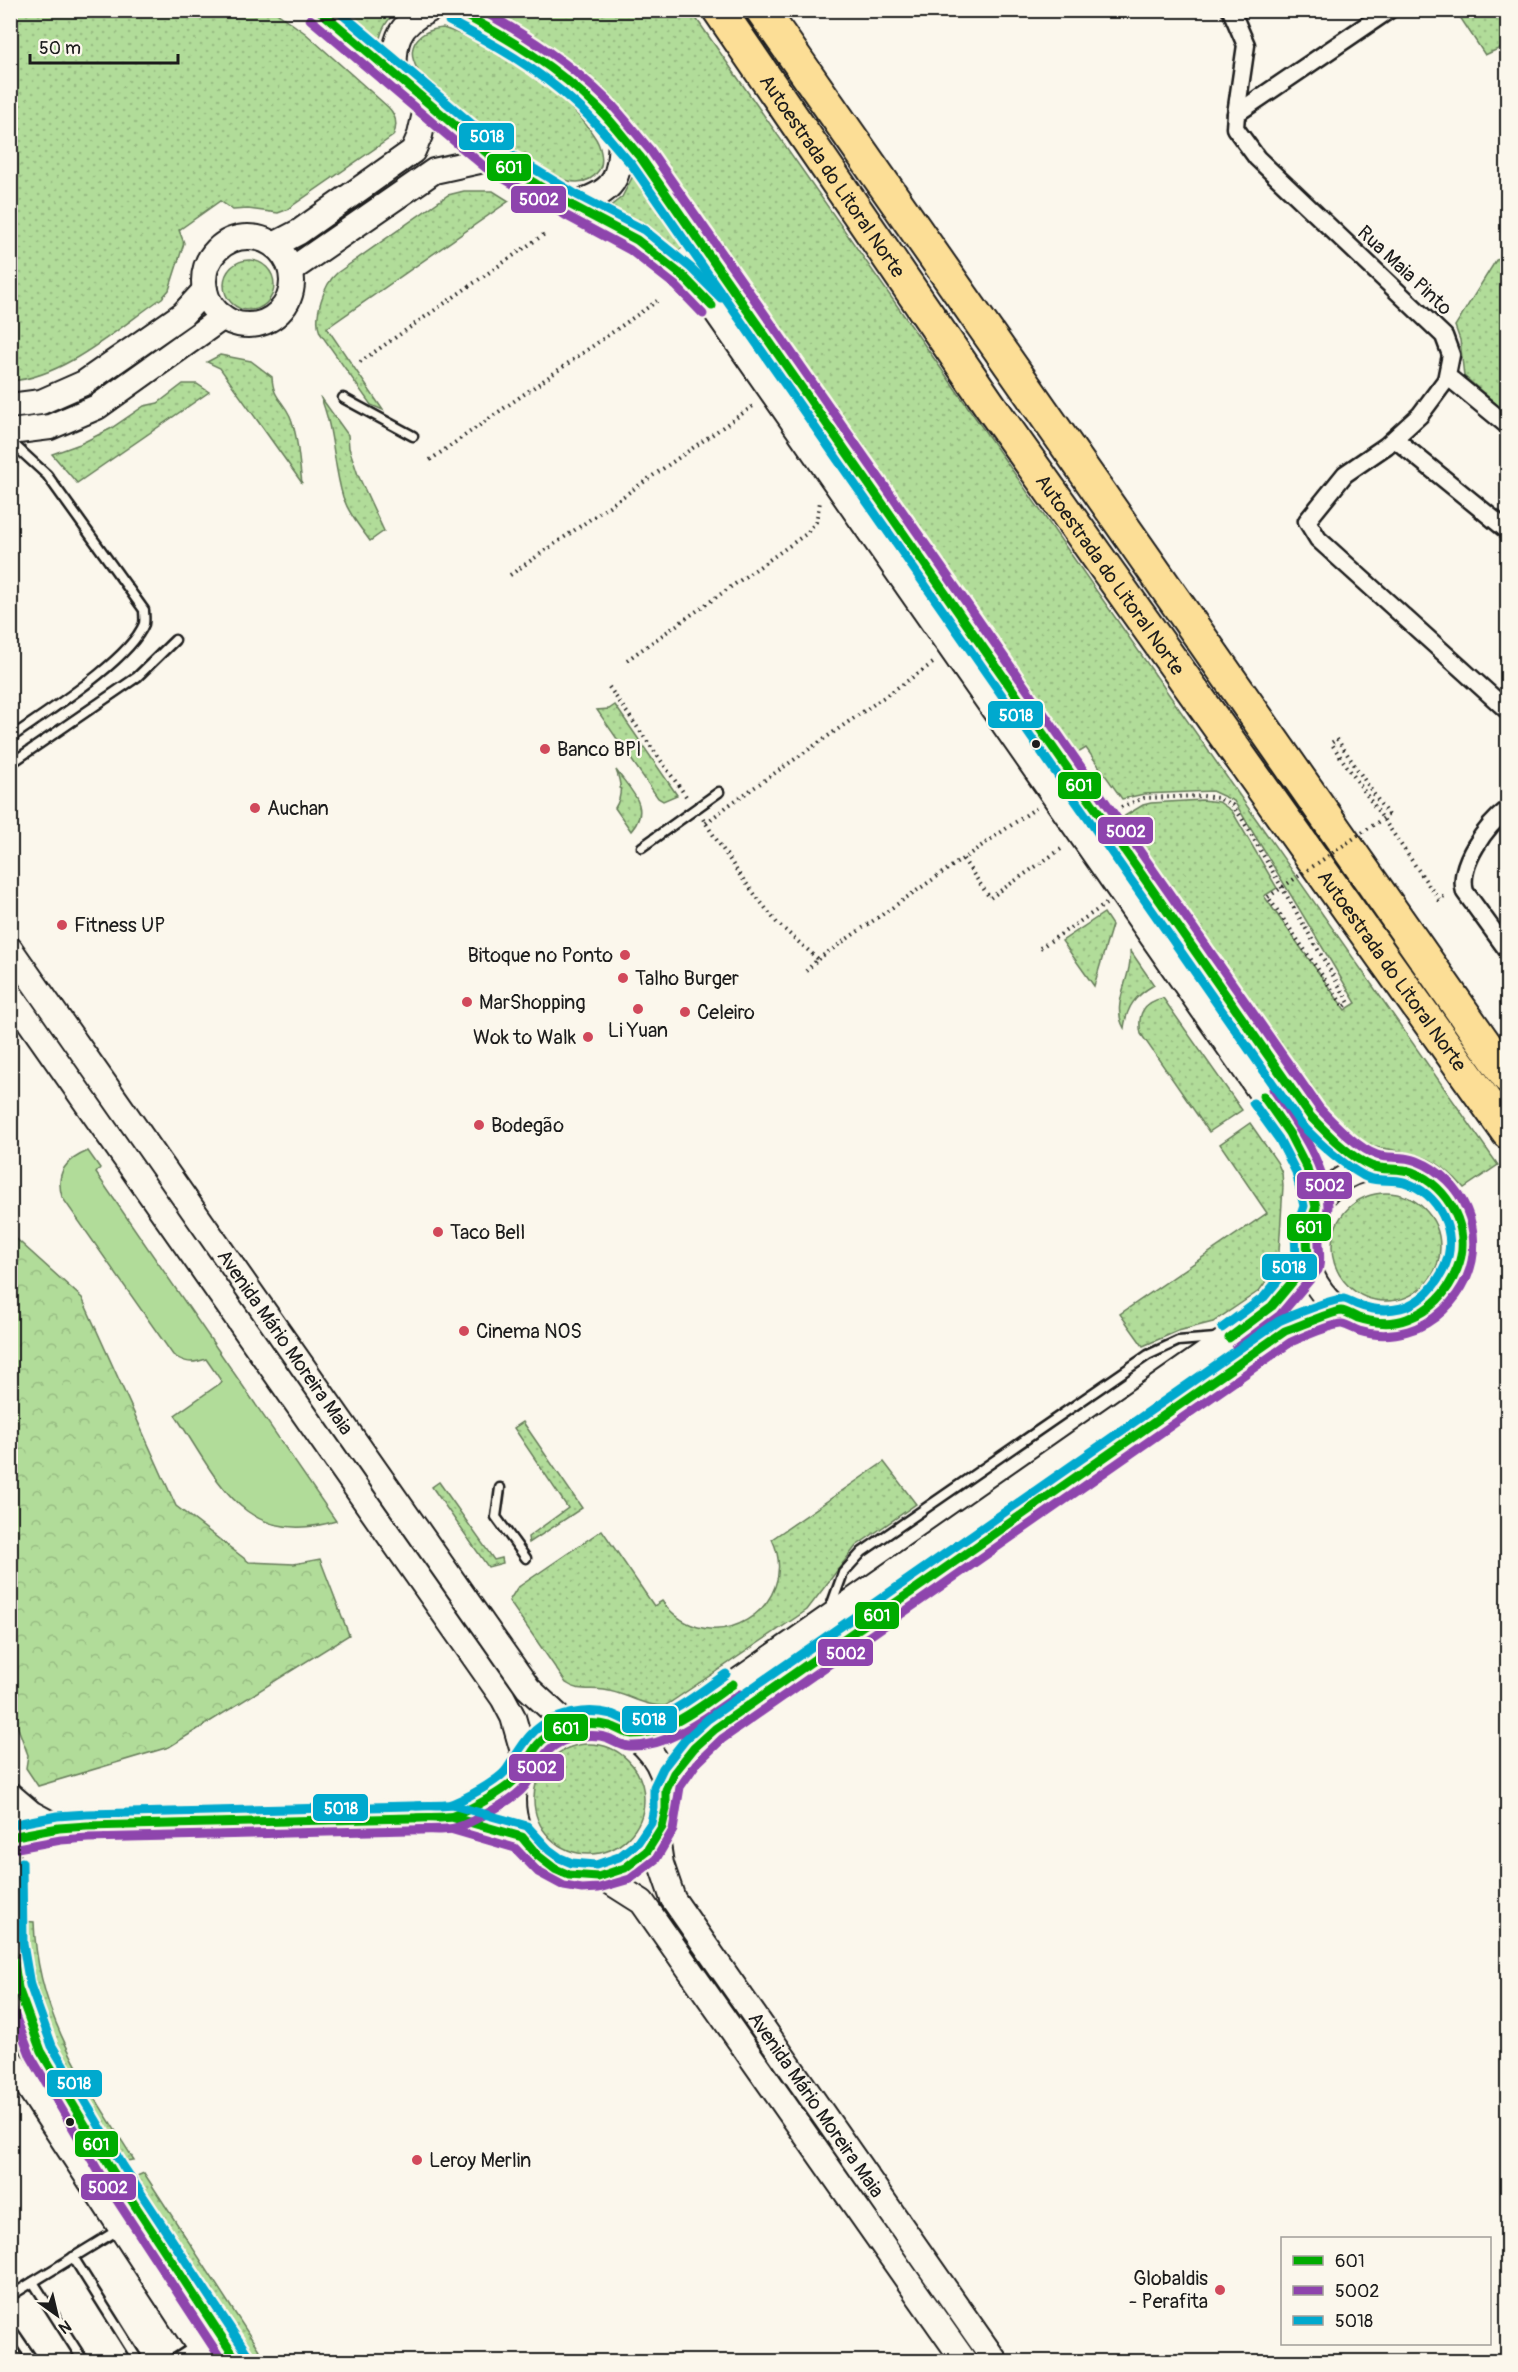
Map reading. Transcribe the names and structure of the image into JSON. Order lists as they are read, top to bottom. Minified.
{"streets":{"highway":["Autoestrada do Litoral Norte"],"main road":["Avenida Mário Moreira Maia"],"street":["Rua Maia Pinto"]},"places":["Banco BPI","Auchan","Fitness UP","Bitoque no Ponto","Talho Burger","MarShopping","Li Yuan","Celeiro","Wok to Walk","Bodegão","Taco Bell","Cinema NOS","Leroy Merlin","Globaldis - Perafita"],"lines":["transit line 601","transit line 5002","transit line 5018"],"legend":["601","5002","5018"],"scale_bar":"50 m","north":"bottom right"}
